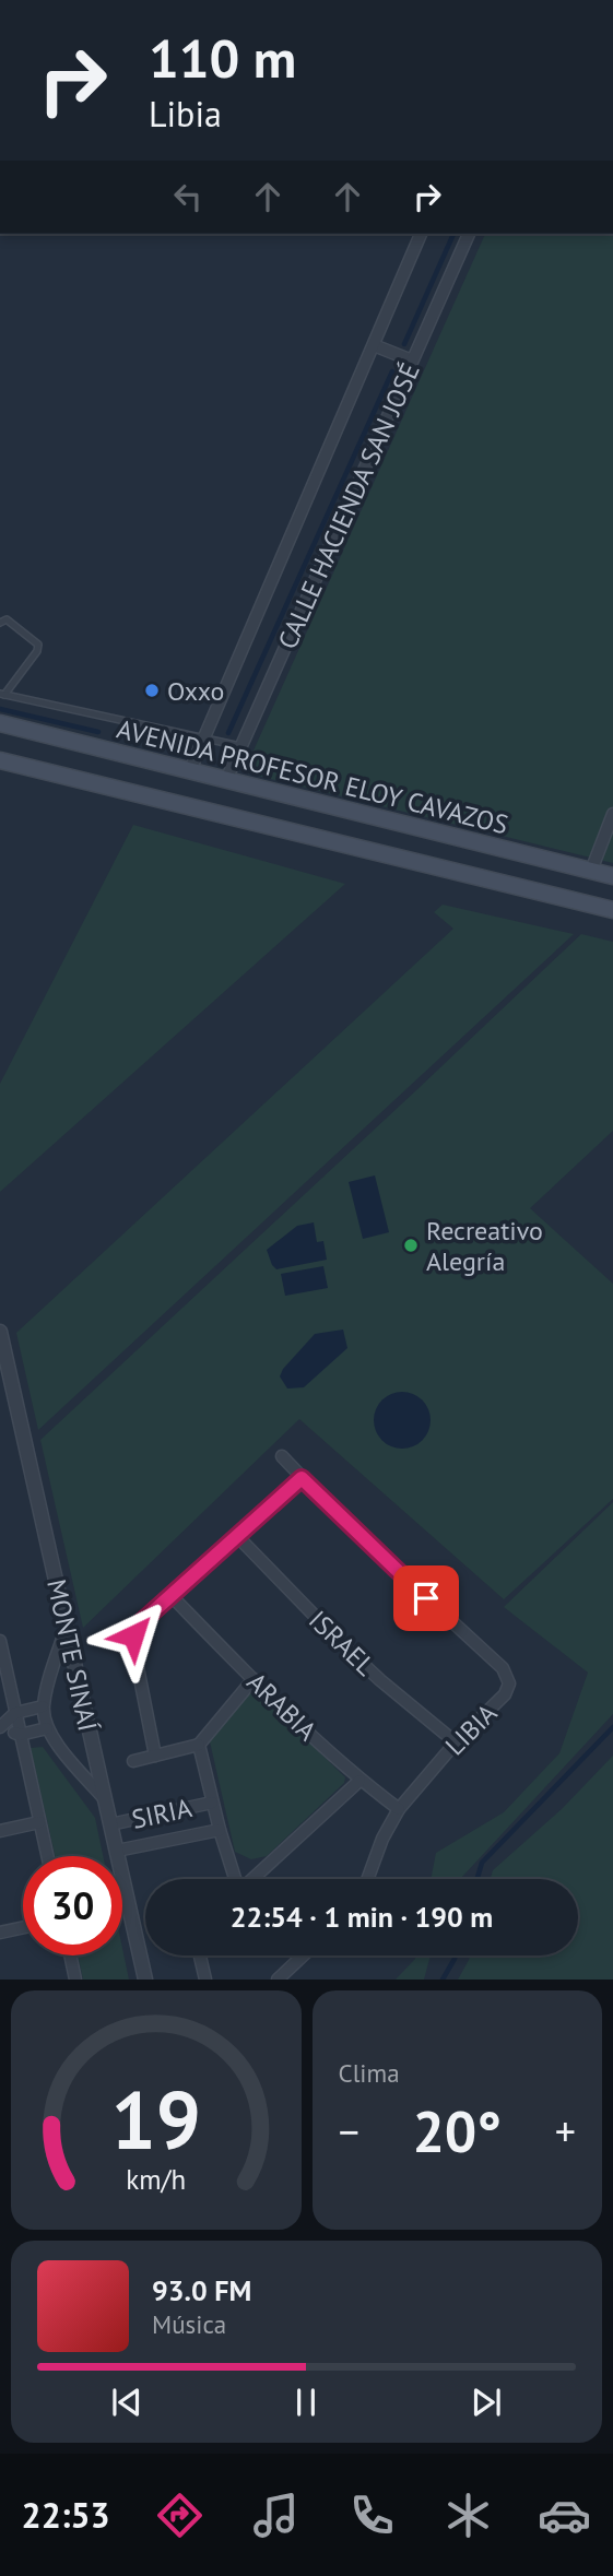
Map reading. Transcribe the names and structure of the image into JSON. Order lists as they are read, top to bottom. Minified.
{"streets":{"main road":["AVENIDA PROFESOR ELOY CAVAZOS"],"street":["CALLE HACIENDA SAN JOSÉ","ISRAEL","MONTE SINAÍ","ARABIA","LIBIA","SIRIA"]},"crossings":[["CALLE HACIENDA SAN JOSÉ","AVENIDA PROFESOR ELOY CAVAZOS"],["ISRAEL","LIBIA"],["MONTE SINAÍ","SIRIA"],["ARABIA","LIBIA"]],"places":["Oxxo","Recreativo Alegría"],"page":{"turn":["110 m","Libia"],"limit":"30","trip":"22:54 · 1 min · 190 m","tile":"Clima","heat":["−","20°","+"],"song":["93.0 FM","Música"],"tabs":"22:53","gauge":["19","km/h"]}}
